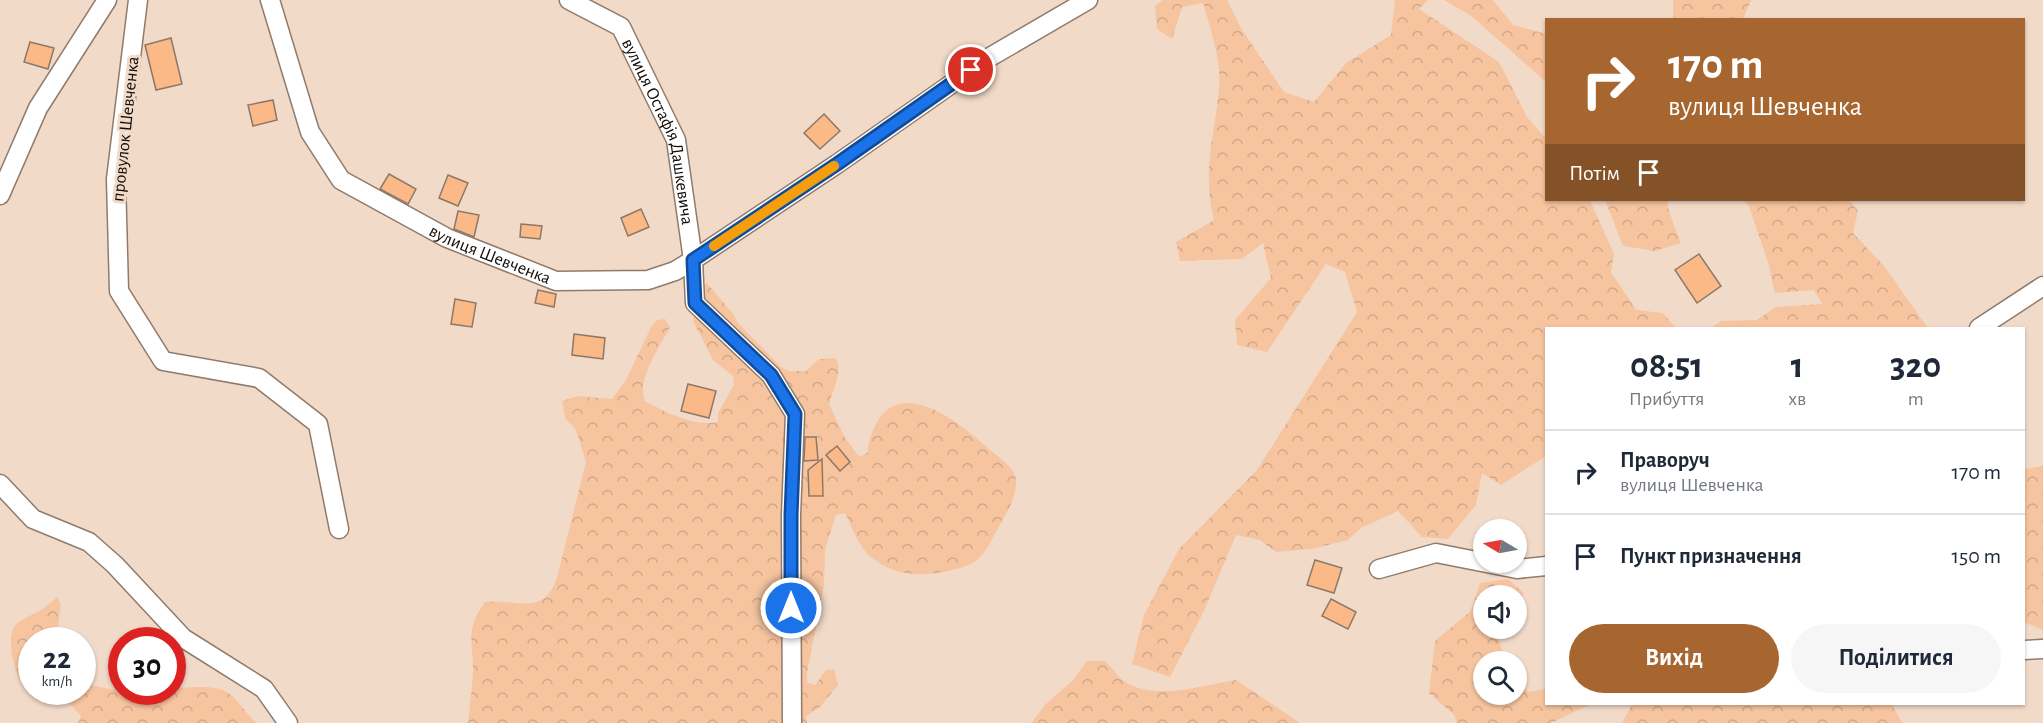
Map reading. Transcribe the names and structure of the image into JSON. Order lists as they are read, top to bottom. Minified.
{"streets":{"street":["провулок Шевченка","вулиця Остафія Дашкевича","вулиця Шевченка"]},"crossings":[["вулиця Остафія Дашкевича","вулиця Шевченка"]],"north":"left","page":{"turn":["170 m","вулиця Шевченка"],"then":"Потім","eta":["08:51","Прибуття","1","хв","320","m"],"list":[{"name":"Праворуч","note":"вулиця Шевченка","value":"170 m"},{"name":"Пункт призначення","value":"150 m"}],"buttons":["Вихід","Поділитися"],"speed":"22 km/h","limit":"30"}}
